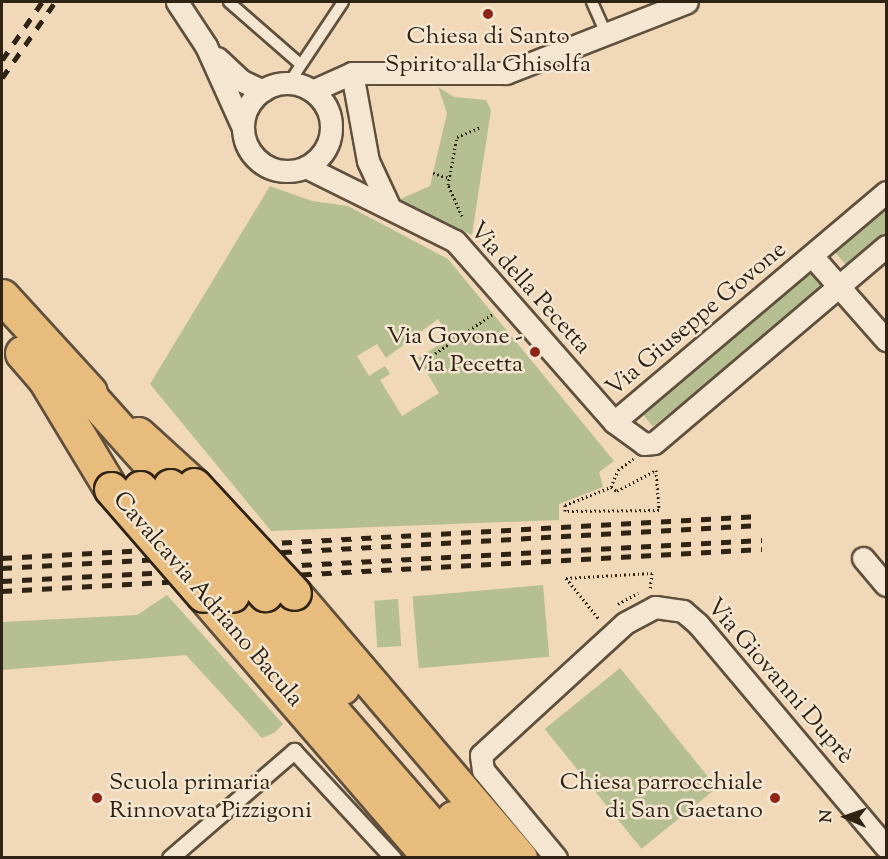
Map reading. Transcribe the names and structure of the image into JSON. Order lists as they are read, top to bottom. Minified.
{"streets":{"main road":["Cavalcavia Adriano Bacula"],"street":["Via della Pecetta","Via Giuseppe Govone","Via Giovanni Duprè"]},"crossings":[["Via della Pecetta","Via Giuseppe Govone"]],"places":["Chiesa di Santo Spirito alla Ghisolfa","Via Govone - Via Pecetta","Scuola primaria Rinnovata Pizzigoni","Chiesa parrocchiale di San Gaetano"],"north":"left"}
